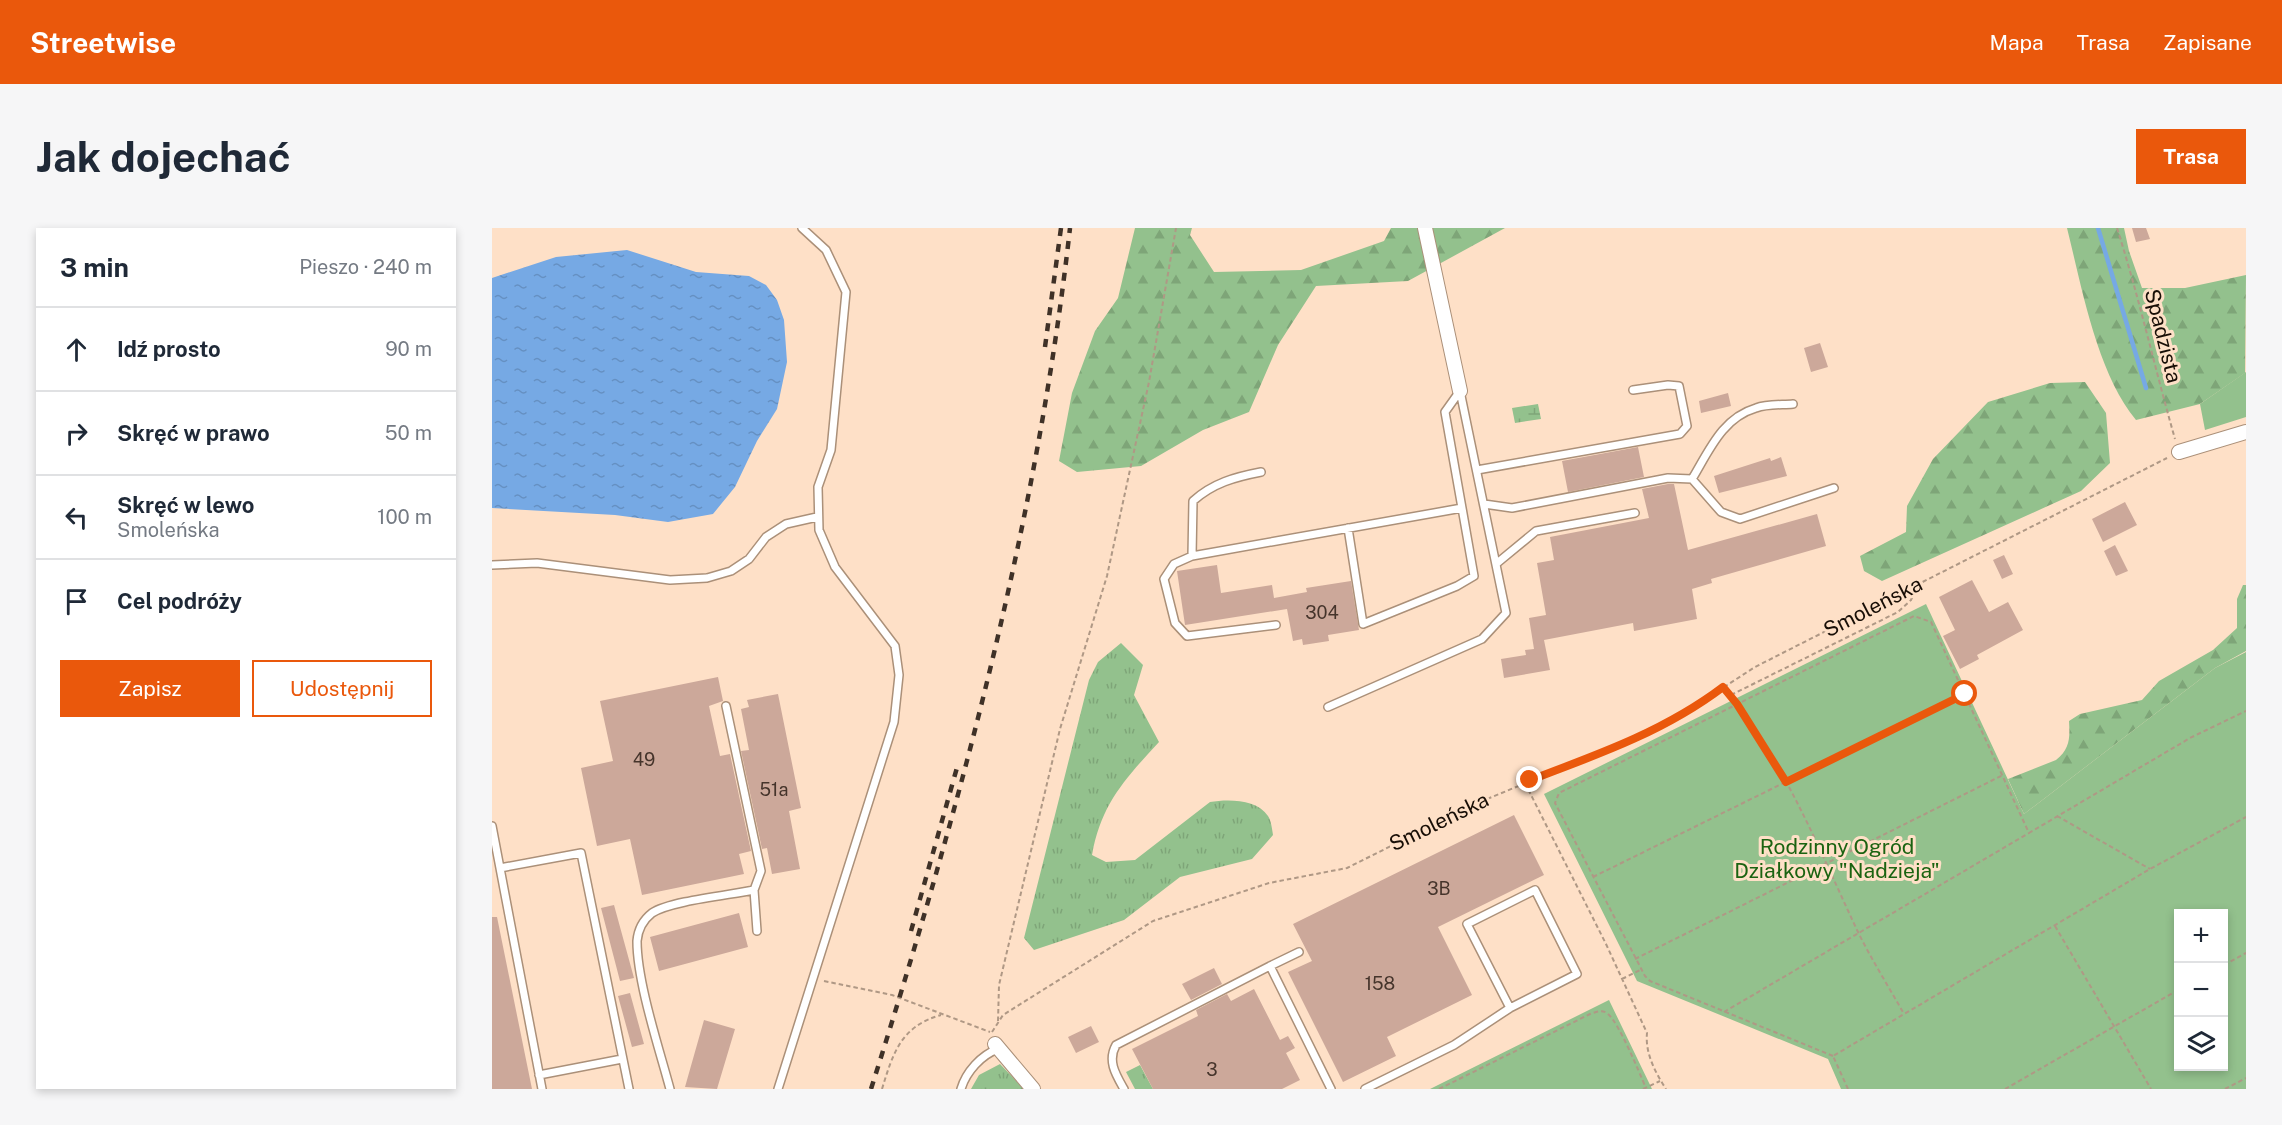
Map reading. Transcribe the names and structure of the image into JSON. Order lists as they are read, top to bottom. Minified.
{"streets":{"path":["Spadzista","Smoleńska"]},"crossings":[["Spadzista","Smoleńska"]],"parks":["Rodzinny Ogród Działkowy \"Nadzieja\""],"house_numbers":["304","49","51a","3B","158","3"],"page":{"header":"Streetwise","nav":["Mapa","Trasa","Zapisane"],"buttons":["Trasa",["Zapisz","Udostępnij"]],"title":"Jak dojechać","heading":["3 min","Pieszo · 240 m"],"list":[["Idź prosto","90 m"],["Skręć w prawo","50 m"],["Skręć w lewo","Smoleńska","100 m"],"Cel podróży"],"map_buttons":["+","−"]}}
